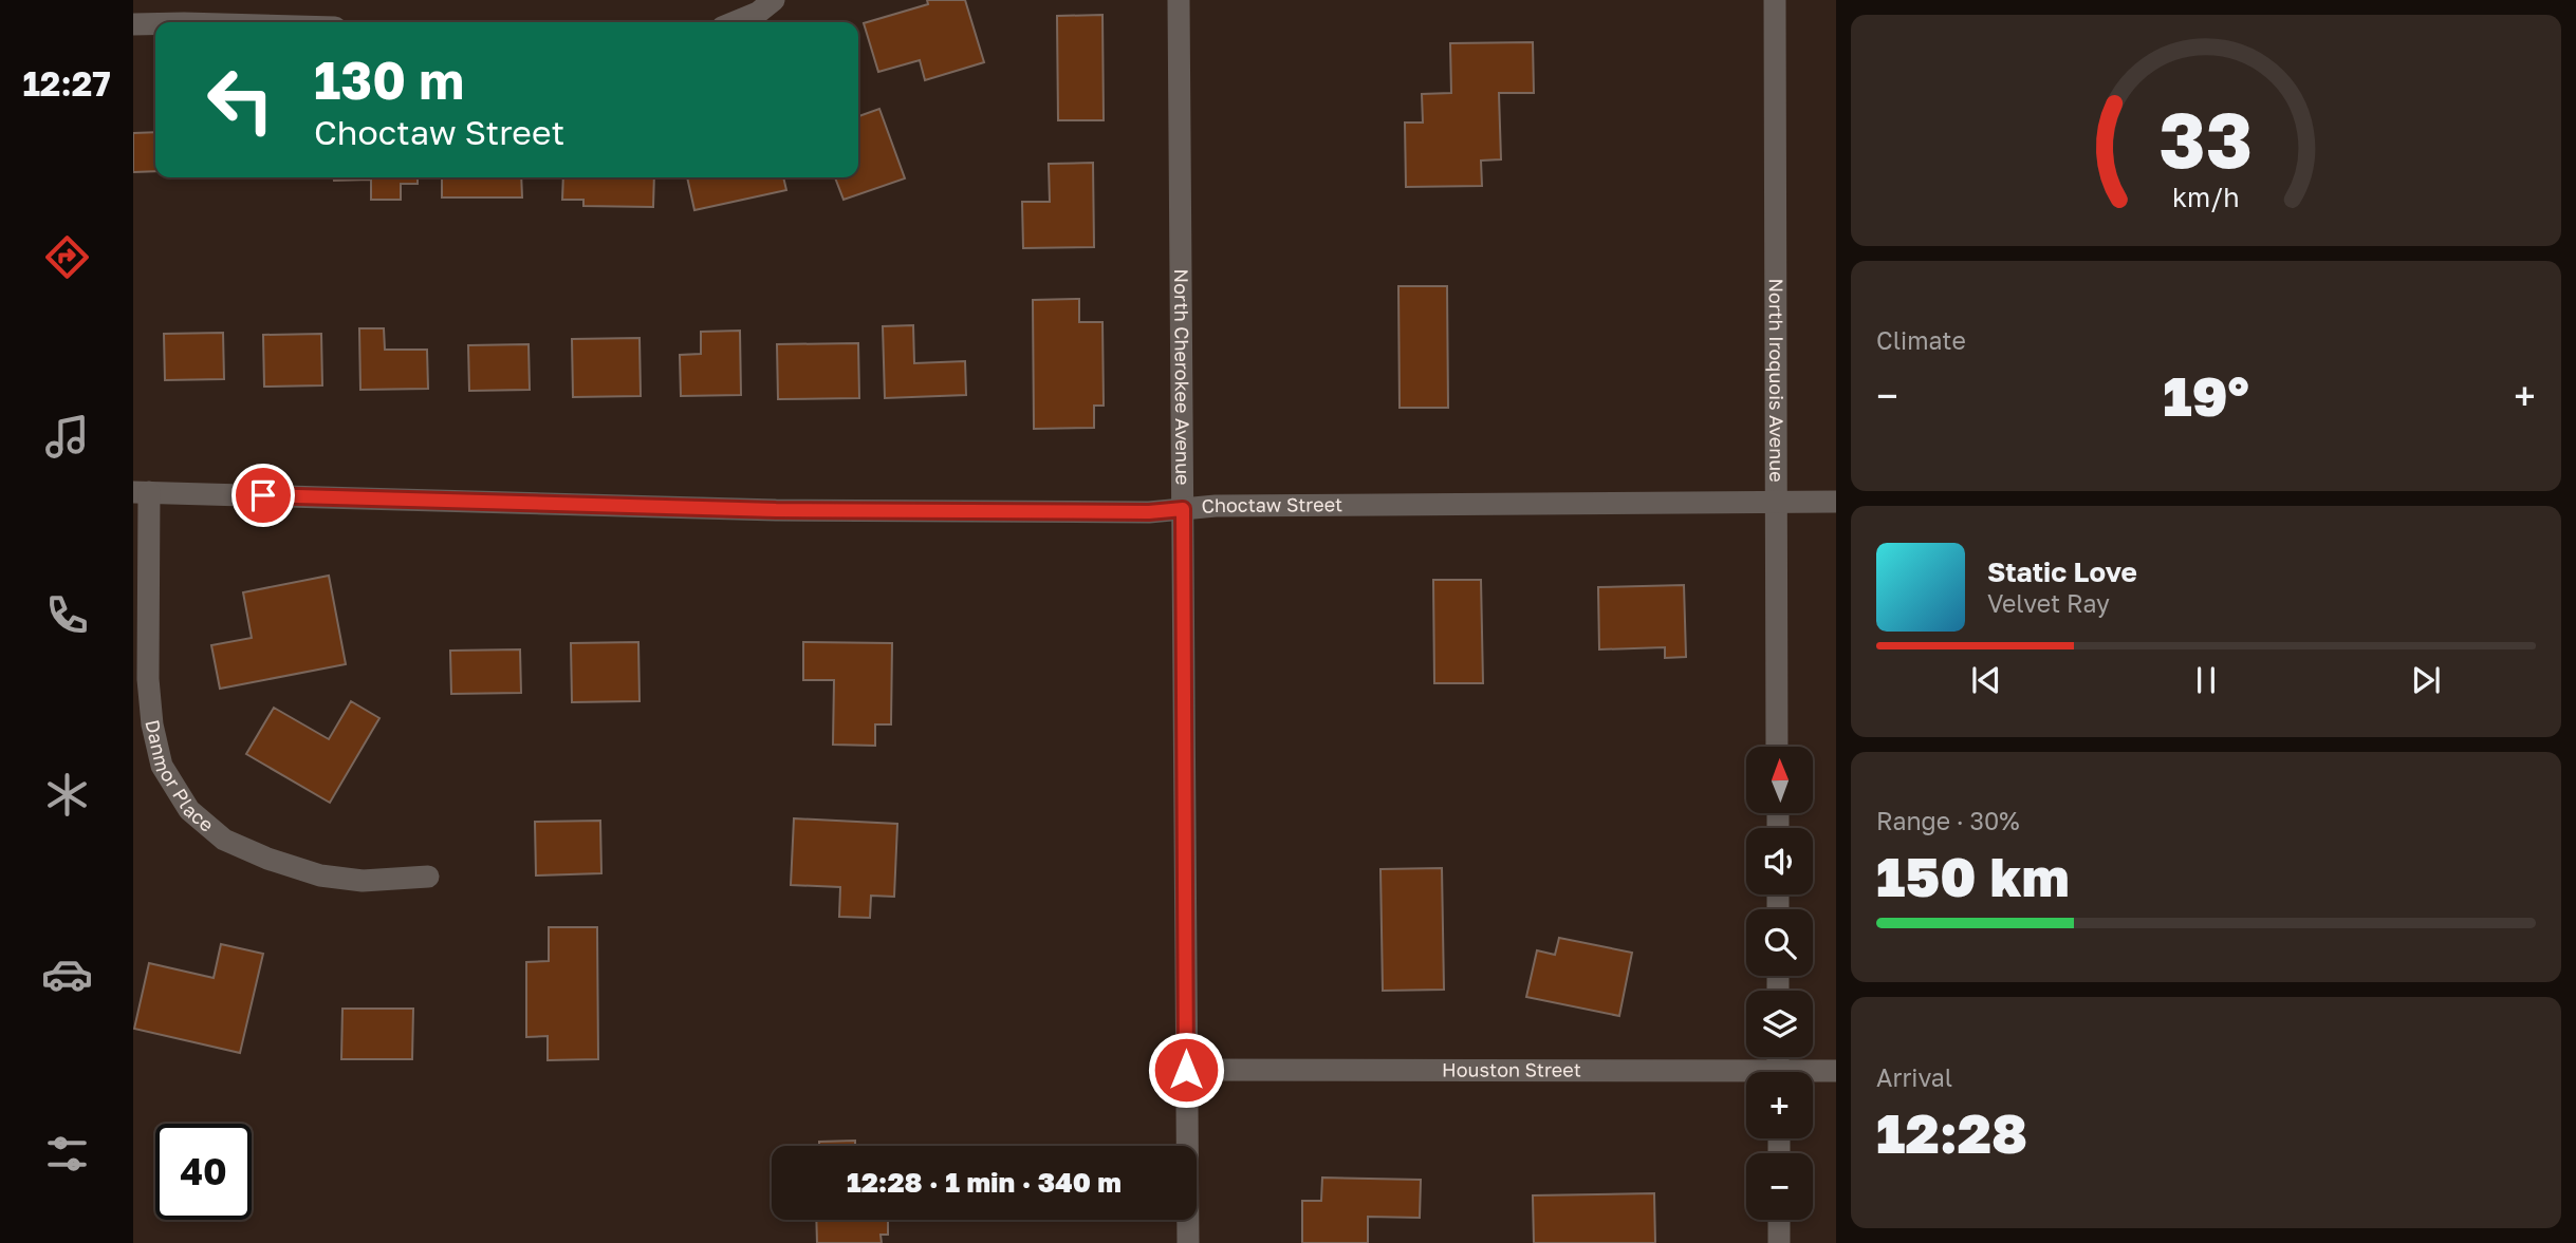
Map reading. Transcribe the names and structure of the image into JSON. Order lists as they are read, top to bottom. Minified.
{"streets":{"street":["North Cherokee Avenue","North Iroquois Avenue","Choctaw Street","Danmor Place","Houston Street"]},"crossings":[["North Cherokee Avenue","Choctaw Street"],["North Cherokee Avenue","Houston Street"],["North Iroquois Avenue","Choctaw Street"],["Choctaw Street","Danmor Place"]],"north":"top","page":{"tabs":"12:27","turn":["130 m","Choctaw Street"],"tile":["Climate",["Range · 30%","150 km"],["Arrival","12:28"]],"heat":["−","19°","+"],"song":["Static Love","Velvet Ray"],"map_buttons":["+","−"],"limit":"40","trip":"12:28 · 1 min · 340 m","gauge":["33","km/h"]}}
